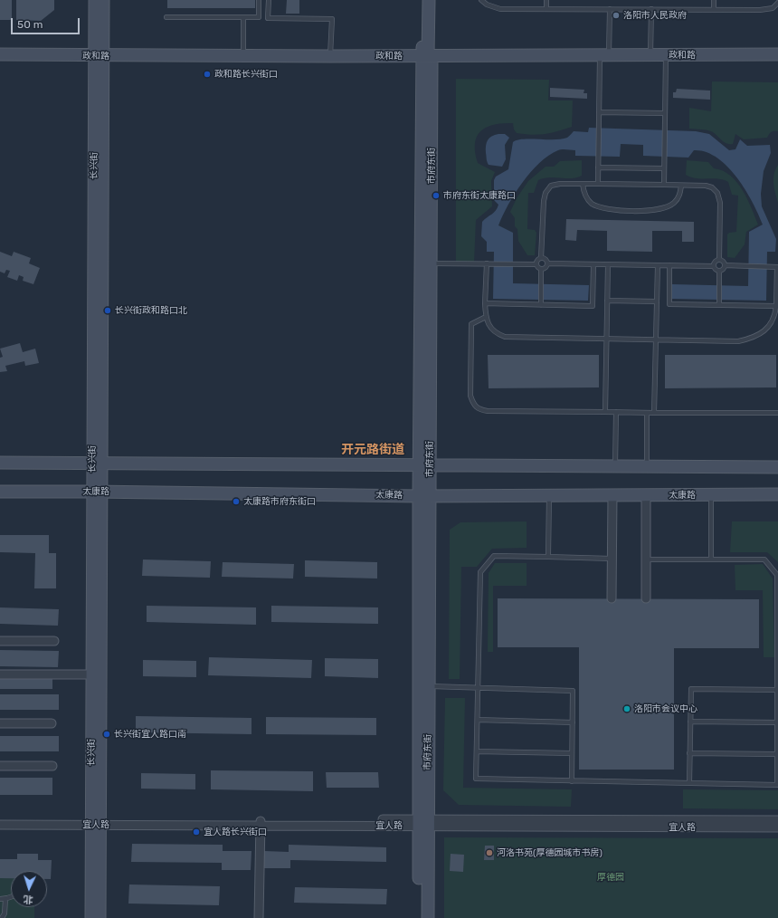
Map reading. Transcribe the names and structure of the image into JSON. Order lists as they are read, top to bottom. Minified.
{"streets":{"main road":["政和路","长兴街","市府东街","太康路"],"street":["宜人路"]},"crossings":[["政和路","长兴街"],["政和路","市府东街"],["长兴街","太康路"],["长兴街","宜人路"],["市府东街","太康路"],["市府东街","宜人路"]],"districts":["开元路街道"],"parks":["厚德园"],"places":["洛阳市人民政府","政和路长兴街口","市府东街太康路口","长兴街政和路口北","太康路市府东街口","洛阳市会议中心","长兴街宜人路口南","宜人路长兴街口","河洛书苑(厚德园城市书房)"],"scale_bar":"50 m","north":"bottom"}
